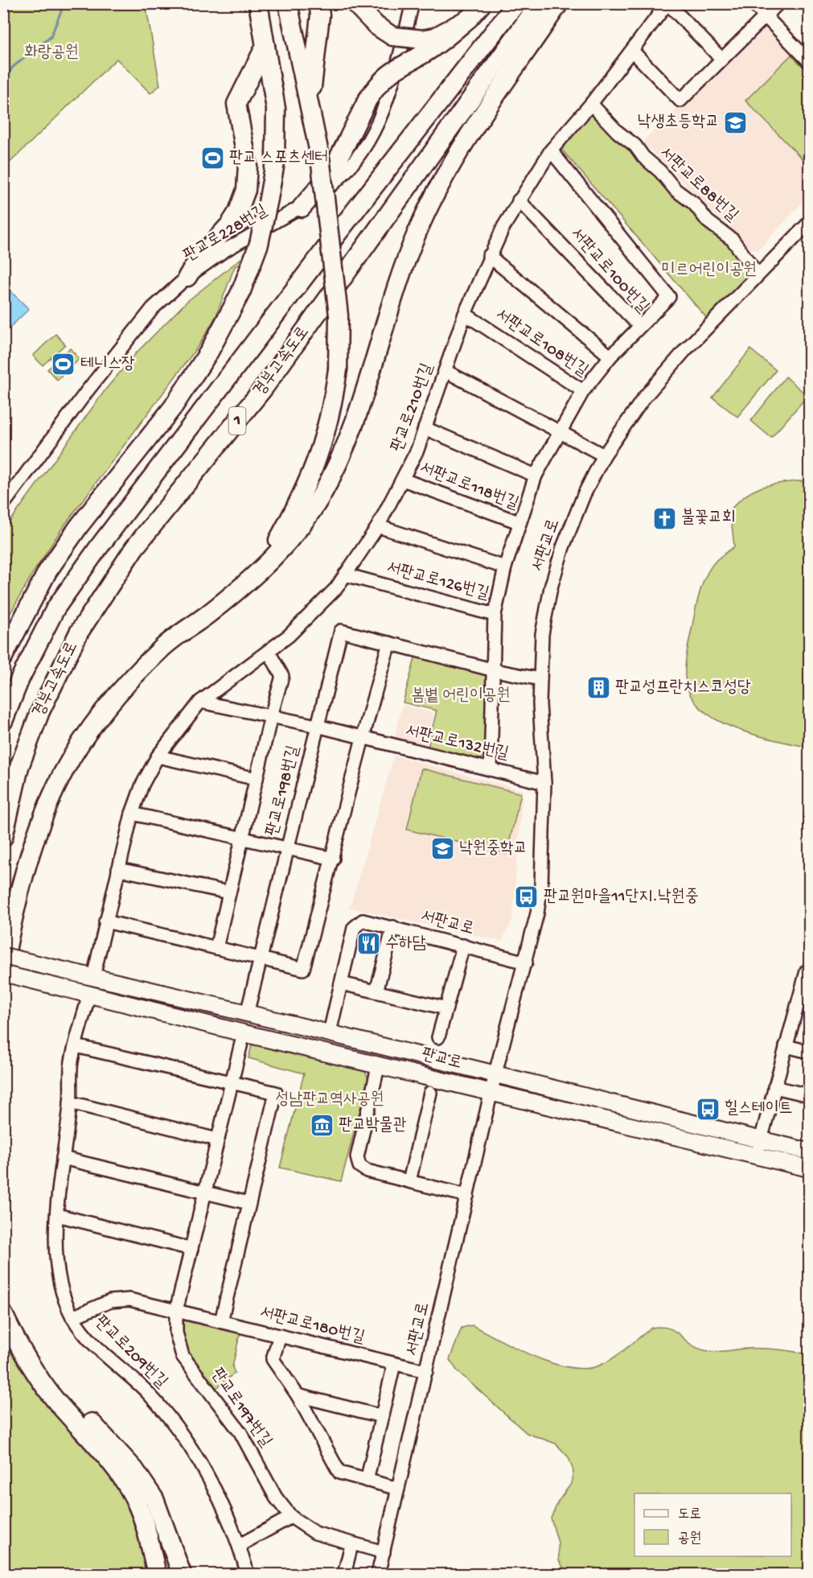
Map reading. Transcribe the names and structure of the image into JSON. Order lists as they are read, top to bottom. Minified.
{"streets":{"highway":["경부고속도로","1"],"main road":["판교로"],"street":["서판교로88번길","판교로228번길","서판교로100번길","서판교로108번길","판교로210번길","서판교로118번길","서판교로","서판교로126번길","서판교로132번길","판교로198번길","서판교로180번길","판교로209번길","판교로197번길"]},"crossings":[["서판교로88번길","판교로210번길"],["서판교로88번길","서판교로"],["서판교로100번길","서판교로108번길"],["서판교로100번길","판교로210번길"],["서판교로108번길","판교로210번길"],["서판교로108번길","서판교로118번길"],["판교로210번길","서판교로118번길"],["판교로210번길","서판교로126번길"],["판교로210번길","서판교로132번길"],["판교로210번길","판교로"],["서판교로118번길","서판교로126번길"],["서판교로","서판교로132번길"],["서판교로","판교로"],["서판교로","서판교로180번길"],["서판교로","판교로197번길"],["서판교로126번길","서판교로132번길"],["서판교로132번길","판교로198번길"],["판교로198번길","판교로"],["판교로","판교로209번길"],["판교로","판교로197번길"],["서판교로180번길","판교로209번길"],["서판교로180번길","판교로197번길"]],"parks":["화랑공원","미르어린이공원","봄볕 어린이공원","성남판교역사공원"],"places":{"school or university":["낙생초등학교","낙원중학교"],"sports":["판교 스포츠센터","테니스장"],"church":["불꽃교회"],"building":["판교성프란치스코성당"],"bus stop":["판교원마을11단지.낙원중","힐스테이트"],"restaurant":["수하담"],"museum":["판교박물관"]},"legend":["도로","공원"]}
